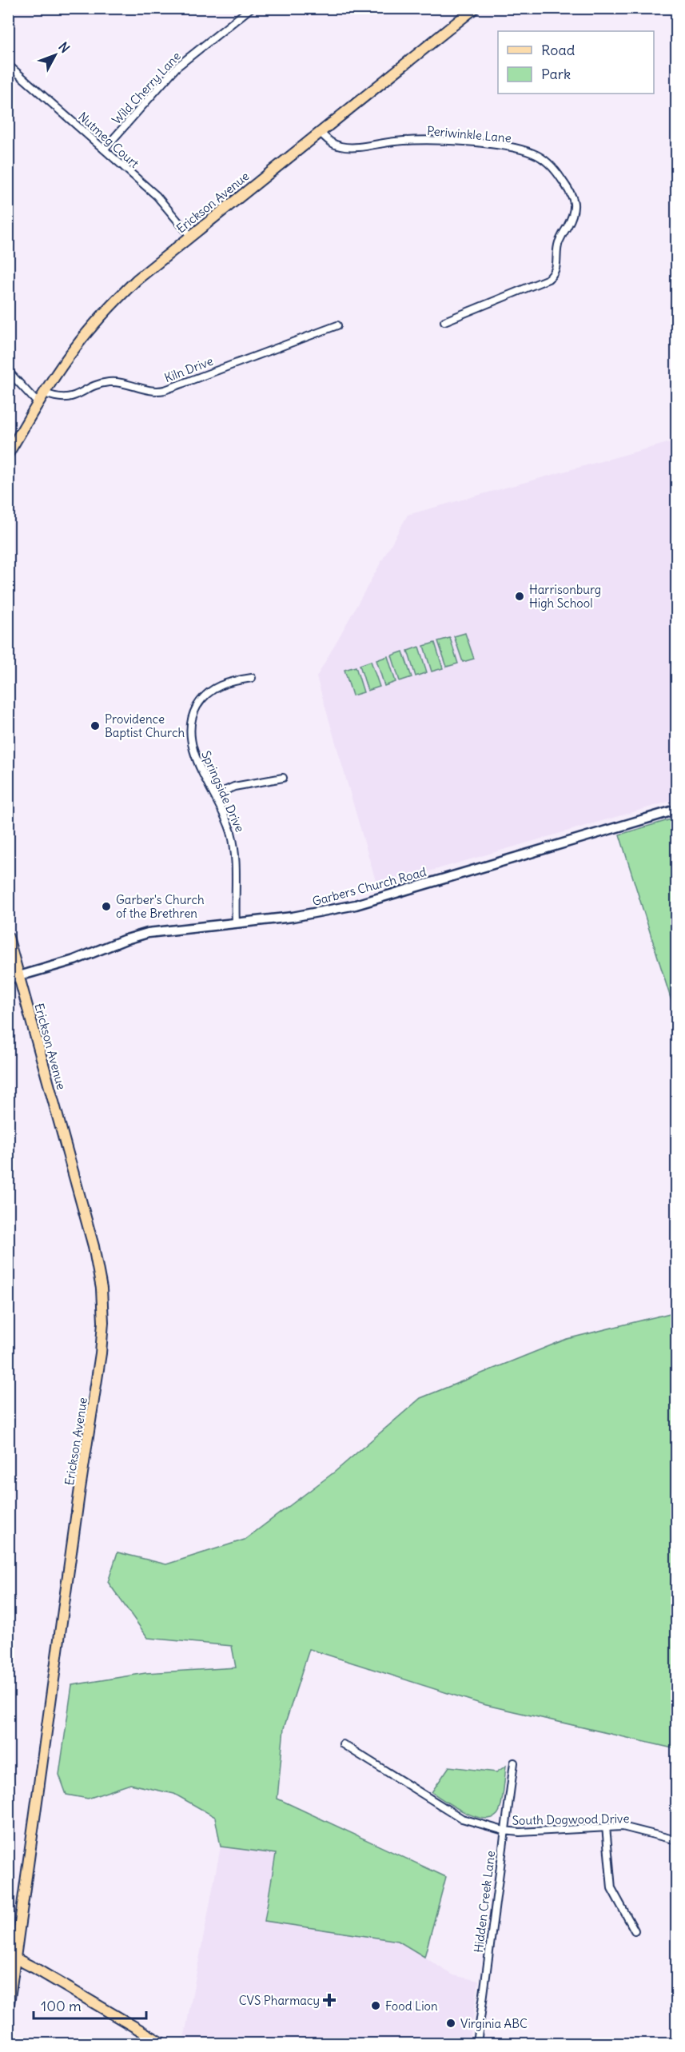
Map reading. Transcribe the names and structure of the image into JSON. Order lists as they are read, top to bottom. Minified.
{"streets":{"main road":["Erickson Avenue"],"street":["Wild Cherry Lane","Periwinkle Lane","Nutmeg Court","Kiln Drive","Springside Drive","Garbers Church Road","South Dogwood Drive","Hidden Creek Lane"]},"crossings":[["Wild Cherry Lane","Nutmeg Court"],["Periwinkle Lane","Erickson Avenue"],["Nutmeg Court","Erickson Avenue"],["Erickson Avenue","Kiln Drive"],["Erickson Avenue","Garbers Church Road"],["Springside Drive","Garbers Church Road"],["South Dogwood Drive","Hidden Creek Lane"]],"places":{"other":["Harrisonburg High School","Providence Baptist Church","Garber's Church of the Brethren","Food Lion","Virginia ABC"],"health":["CVS Pharmacy"]},"legend":["Road","Park"],"scale_bar":"100 m","north":"top right"}
